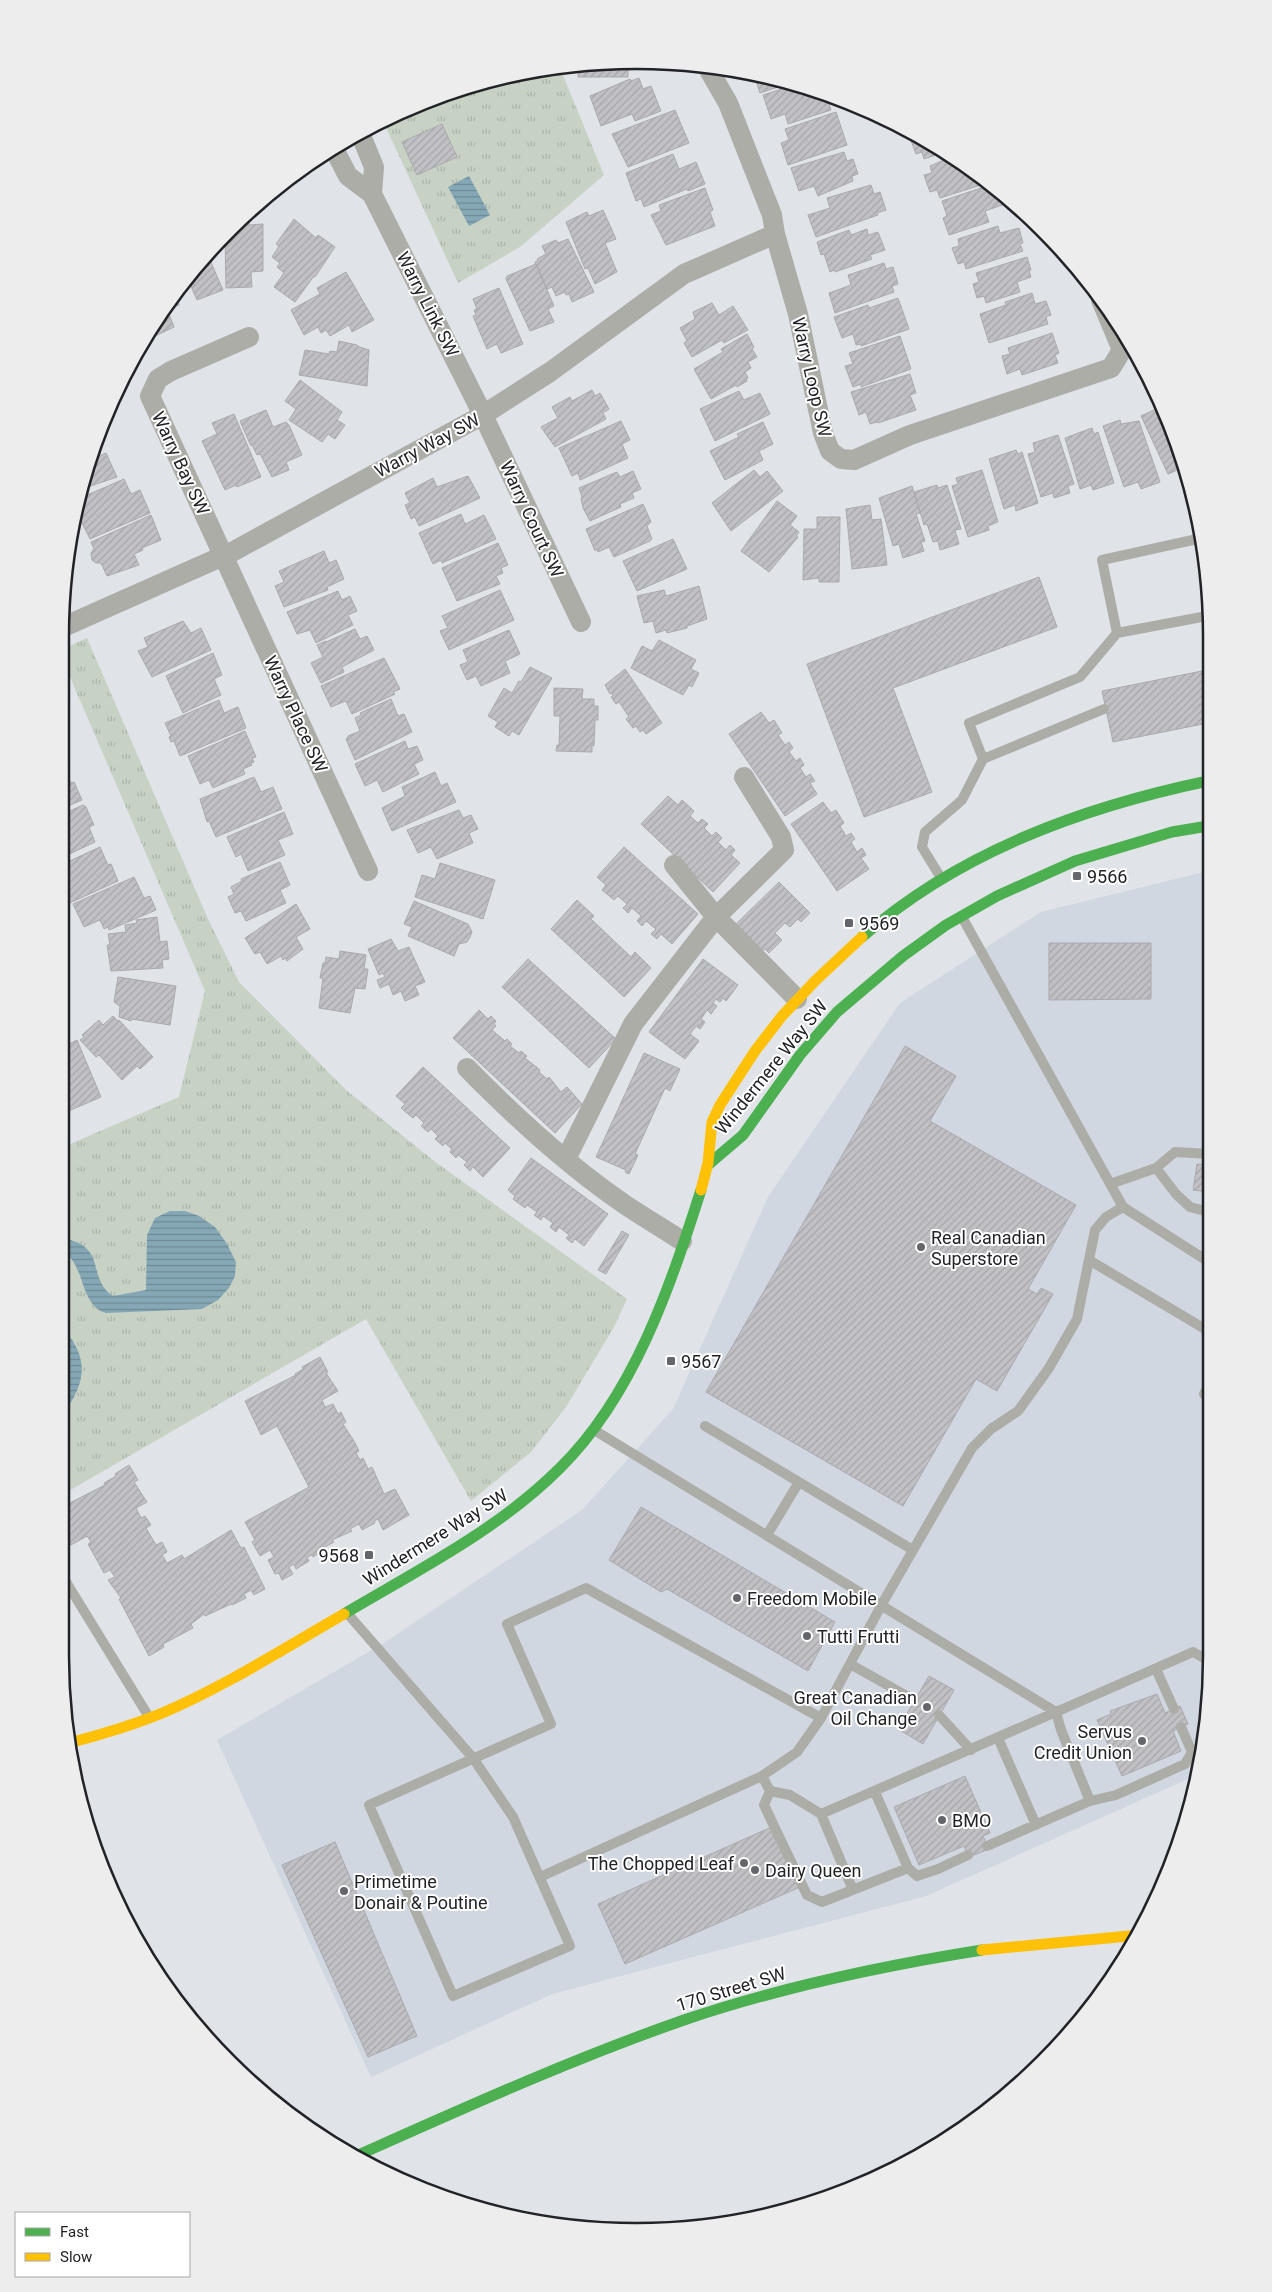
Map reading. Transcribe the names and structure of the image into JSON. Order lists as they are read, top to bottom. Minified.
{"streets":{"street":["Warry Link SW","Warry Loop SW","Warry Way SW","Warry Bay SW","Warry Court SW","Warry Place SW","Windermere Way SW","170 Street SW"]},"crossings":[["Warry Link SW","Warry Way SW"],["Warry Link SW","Warry Court SW"],["Warry Loop SW","Warry Way SW"],["Warry Way SW","Warry Bay SW"],["Warry Way SW","Warry Court SW"],["Warry Way SW","Warry Place SW"],["Warry Bay SW","Warry Place SW"]],"places":{"transit":["9566","9569","9567","9568"],"other":["Real Canadian Superstore","Freedom Mobile","Tutti Frutti","Great Canadian Oil Change","Servus Credit Union","BMO","The Chopped Leaf","Dairy Queen","Primetime Donair & Poutine"]},"legend":["Fast","Slow"]}
